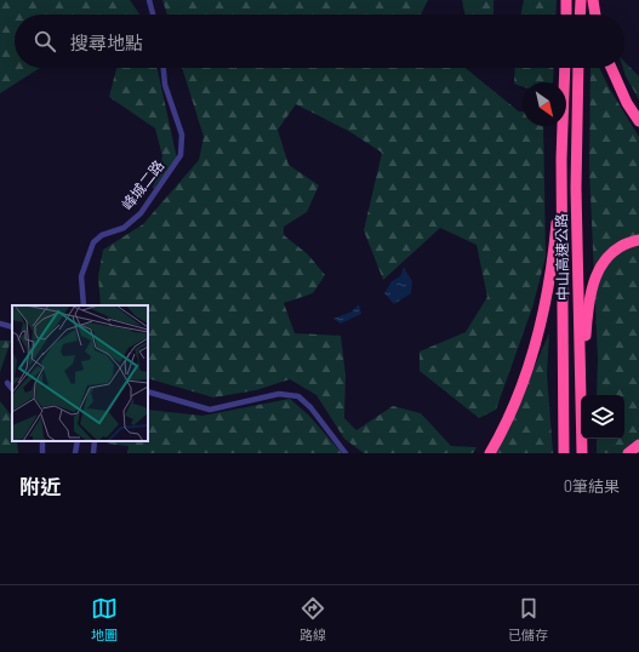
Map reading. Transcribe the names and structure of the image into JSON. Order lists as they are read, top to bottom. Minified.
{"streets":{"highway":["中山高速公路"],"street":["峰城二路"]},"north":"bottom right","page":{"search":"搜尋地點","heading":["附近","0筆結果"],"nav":["地圖","路線","已儲存"]}}
